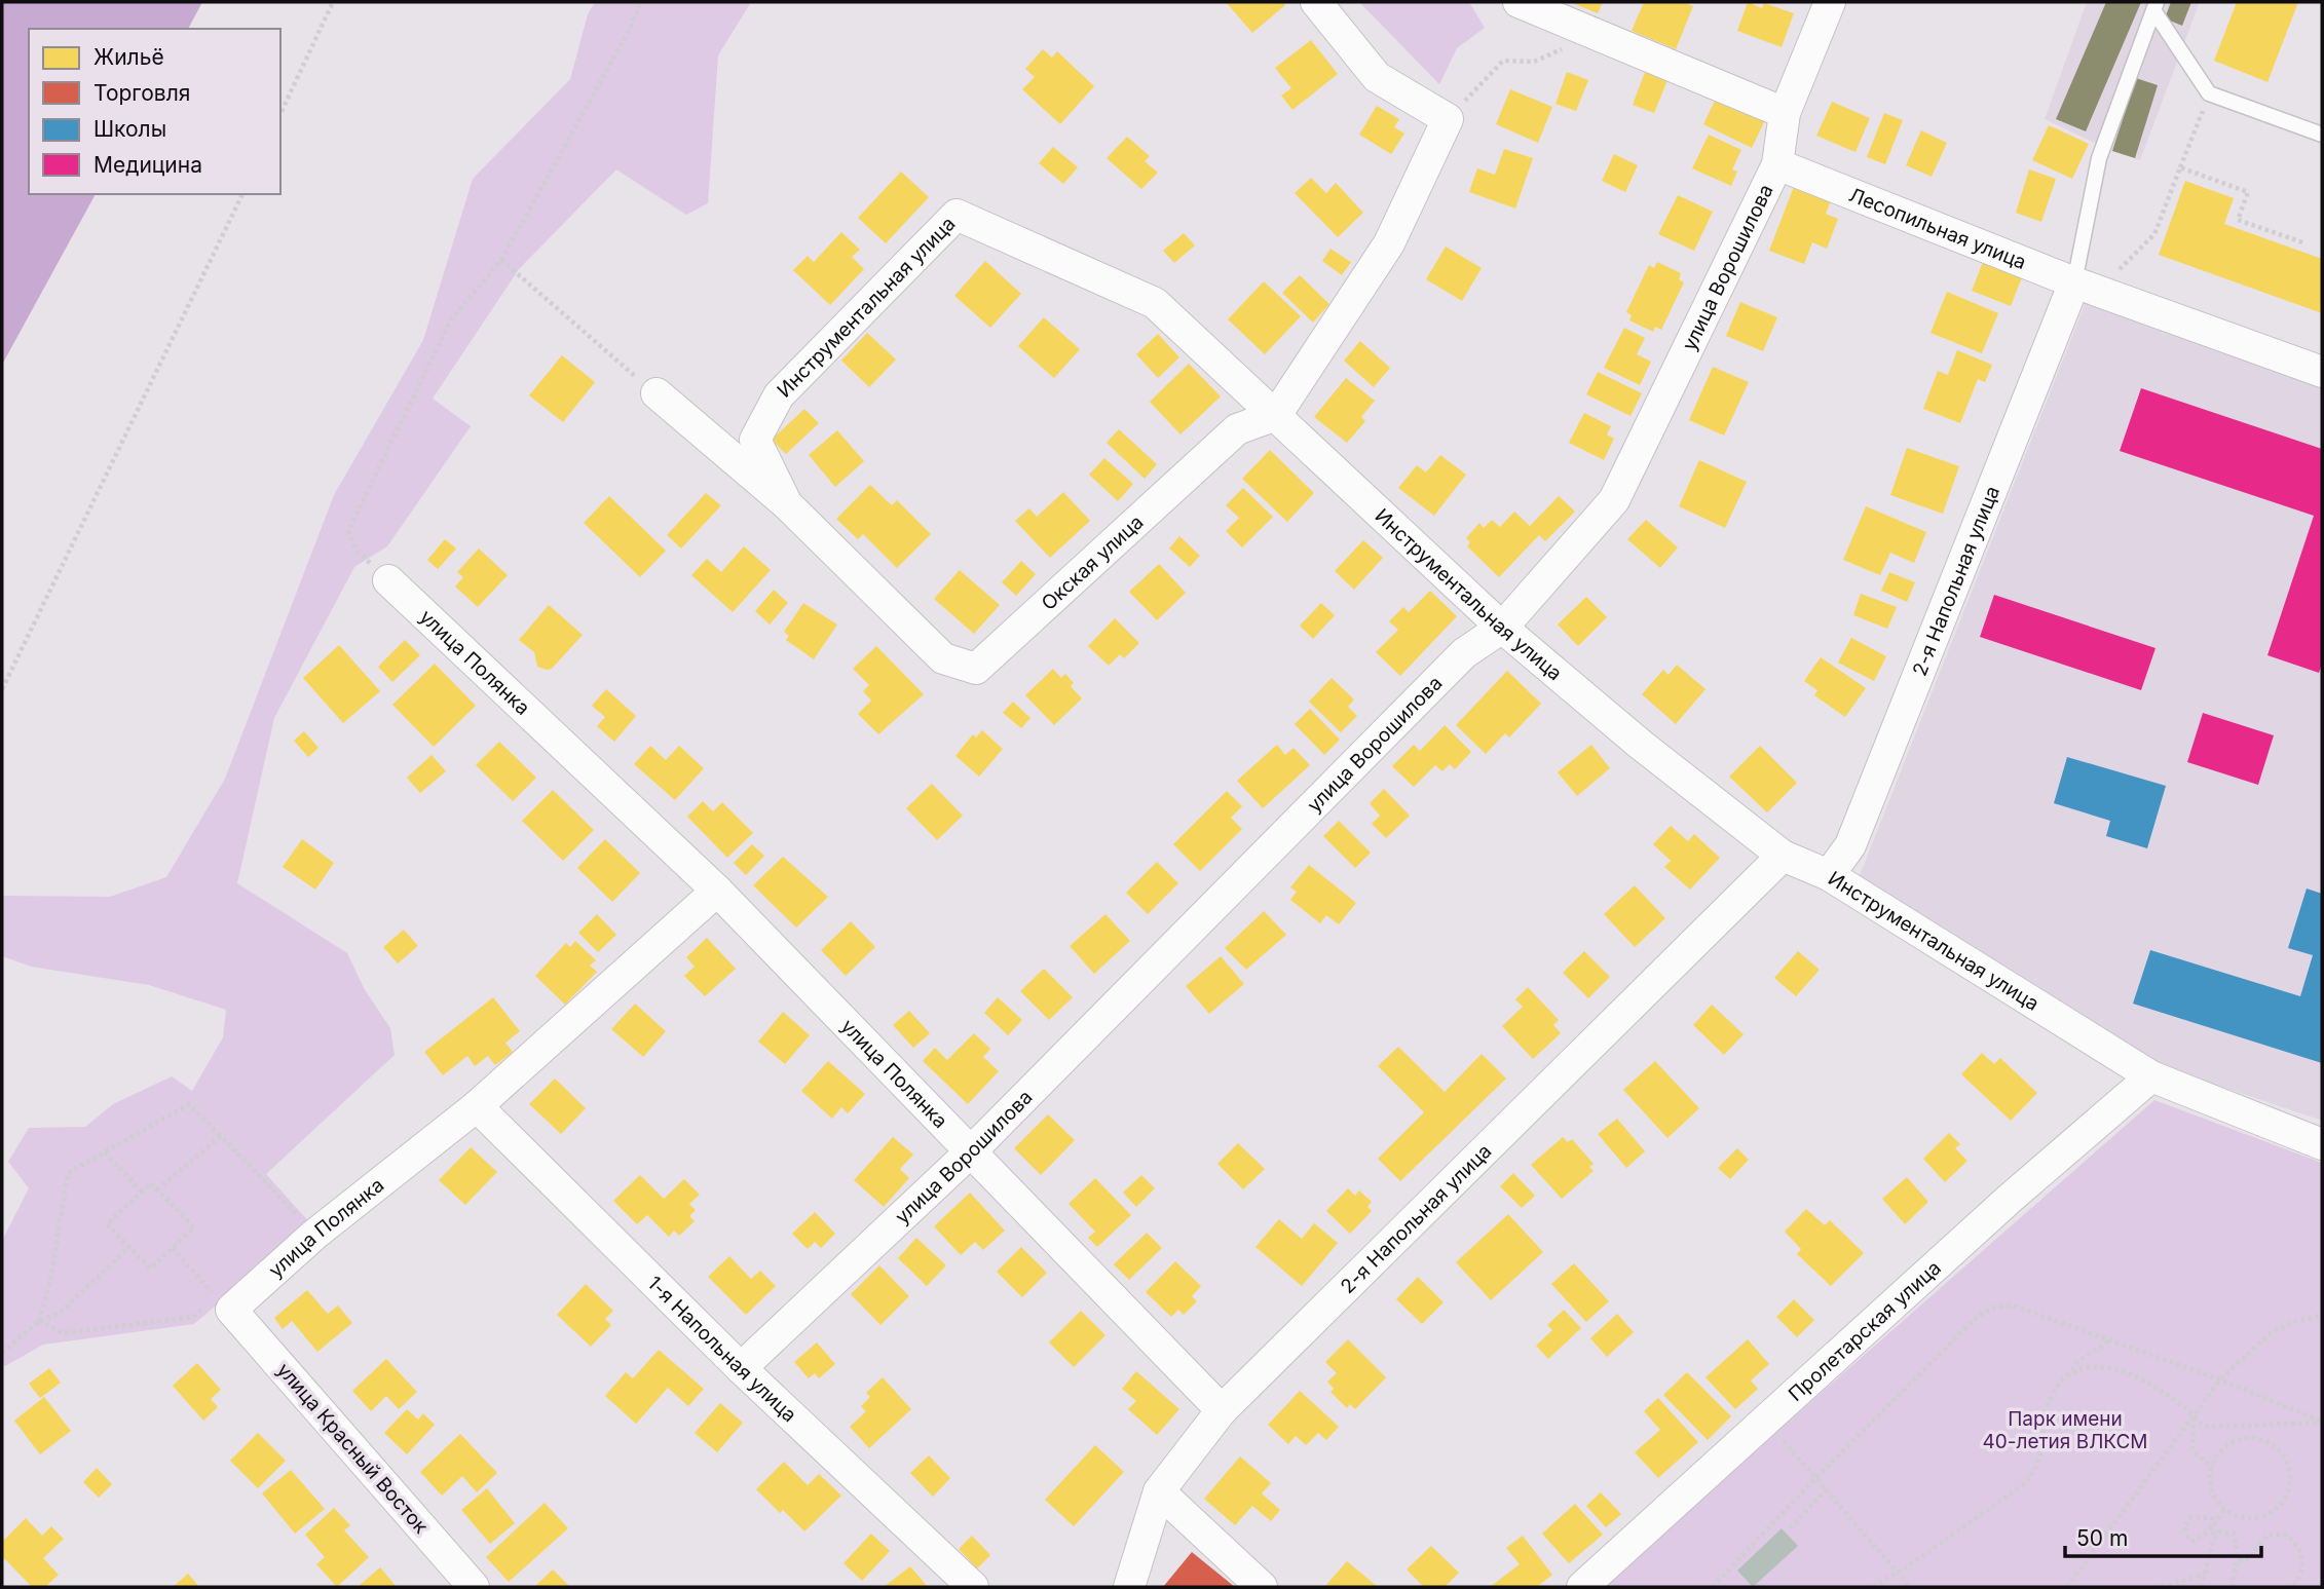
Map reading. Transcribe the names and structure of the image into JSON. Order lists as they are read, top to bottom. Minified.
{"streets":{"street":["Лесопильная улица","улица Ворошилова","Инструментальная улица","Окская улица","2-я Напольная улица","улица Полянка","Пролетарская улица","1-я Напольная улица","улица Красный Восток"]},"crossings":[["Лесопильная улица","улица Ворошилова"],["Лесопильная улица","2-я Напольная улица"],["улица Ворошилова","Инструментальная улица"],["улица Ворошилова","улица Полянка"],["улица Ворошилова","1-я Напольная улица"],["Инструментальная улица","Окская улица"],["Инструментальная улица","2-я Напольная улица"],["Инструментальная улица","Пролетарская улица"],["2-я Напольная улица","улица Полянка"],["улица Полянка","1-я Напольная улица"],["улица Полянка","улица Красный Восток"]],"parks":["Парк имени 40-летия ВЛКСМ"],"legend":["Жильё","Торговля","Школы","Медицина"],"scale_bar":"50 m"}
